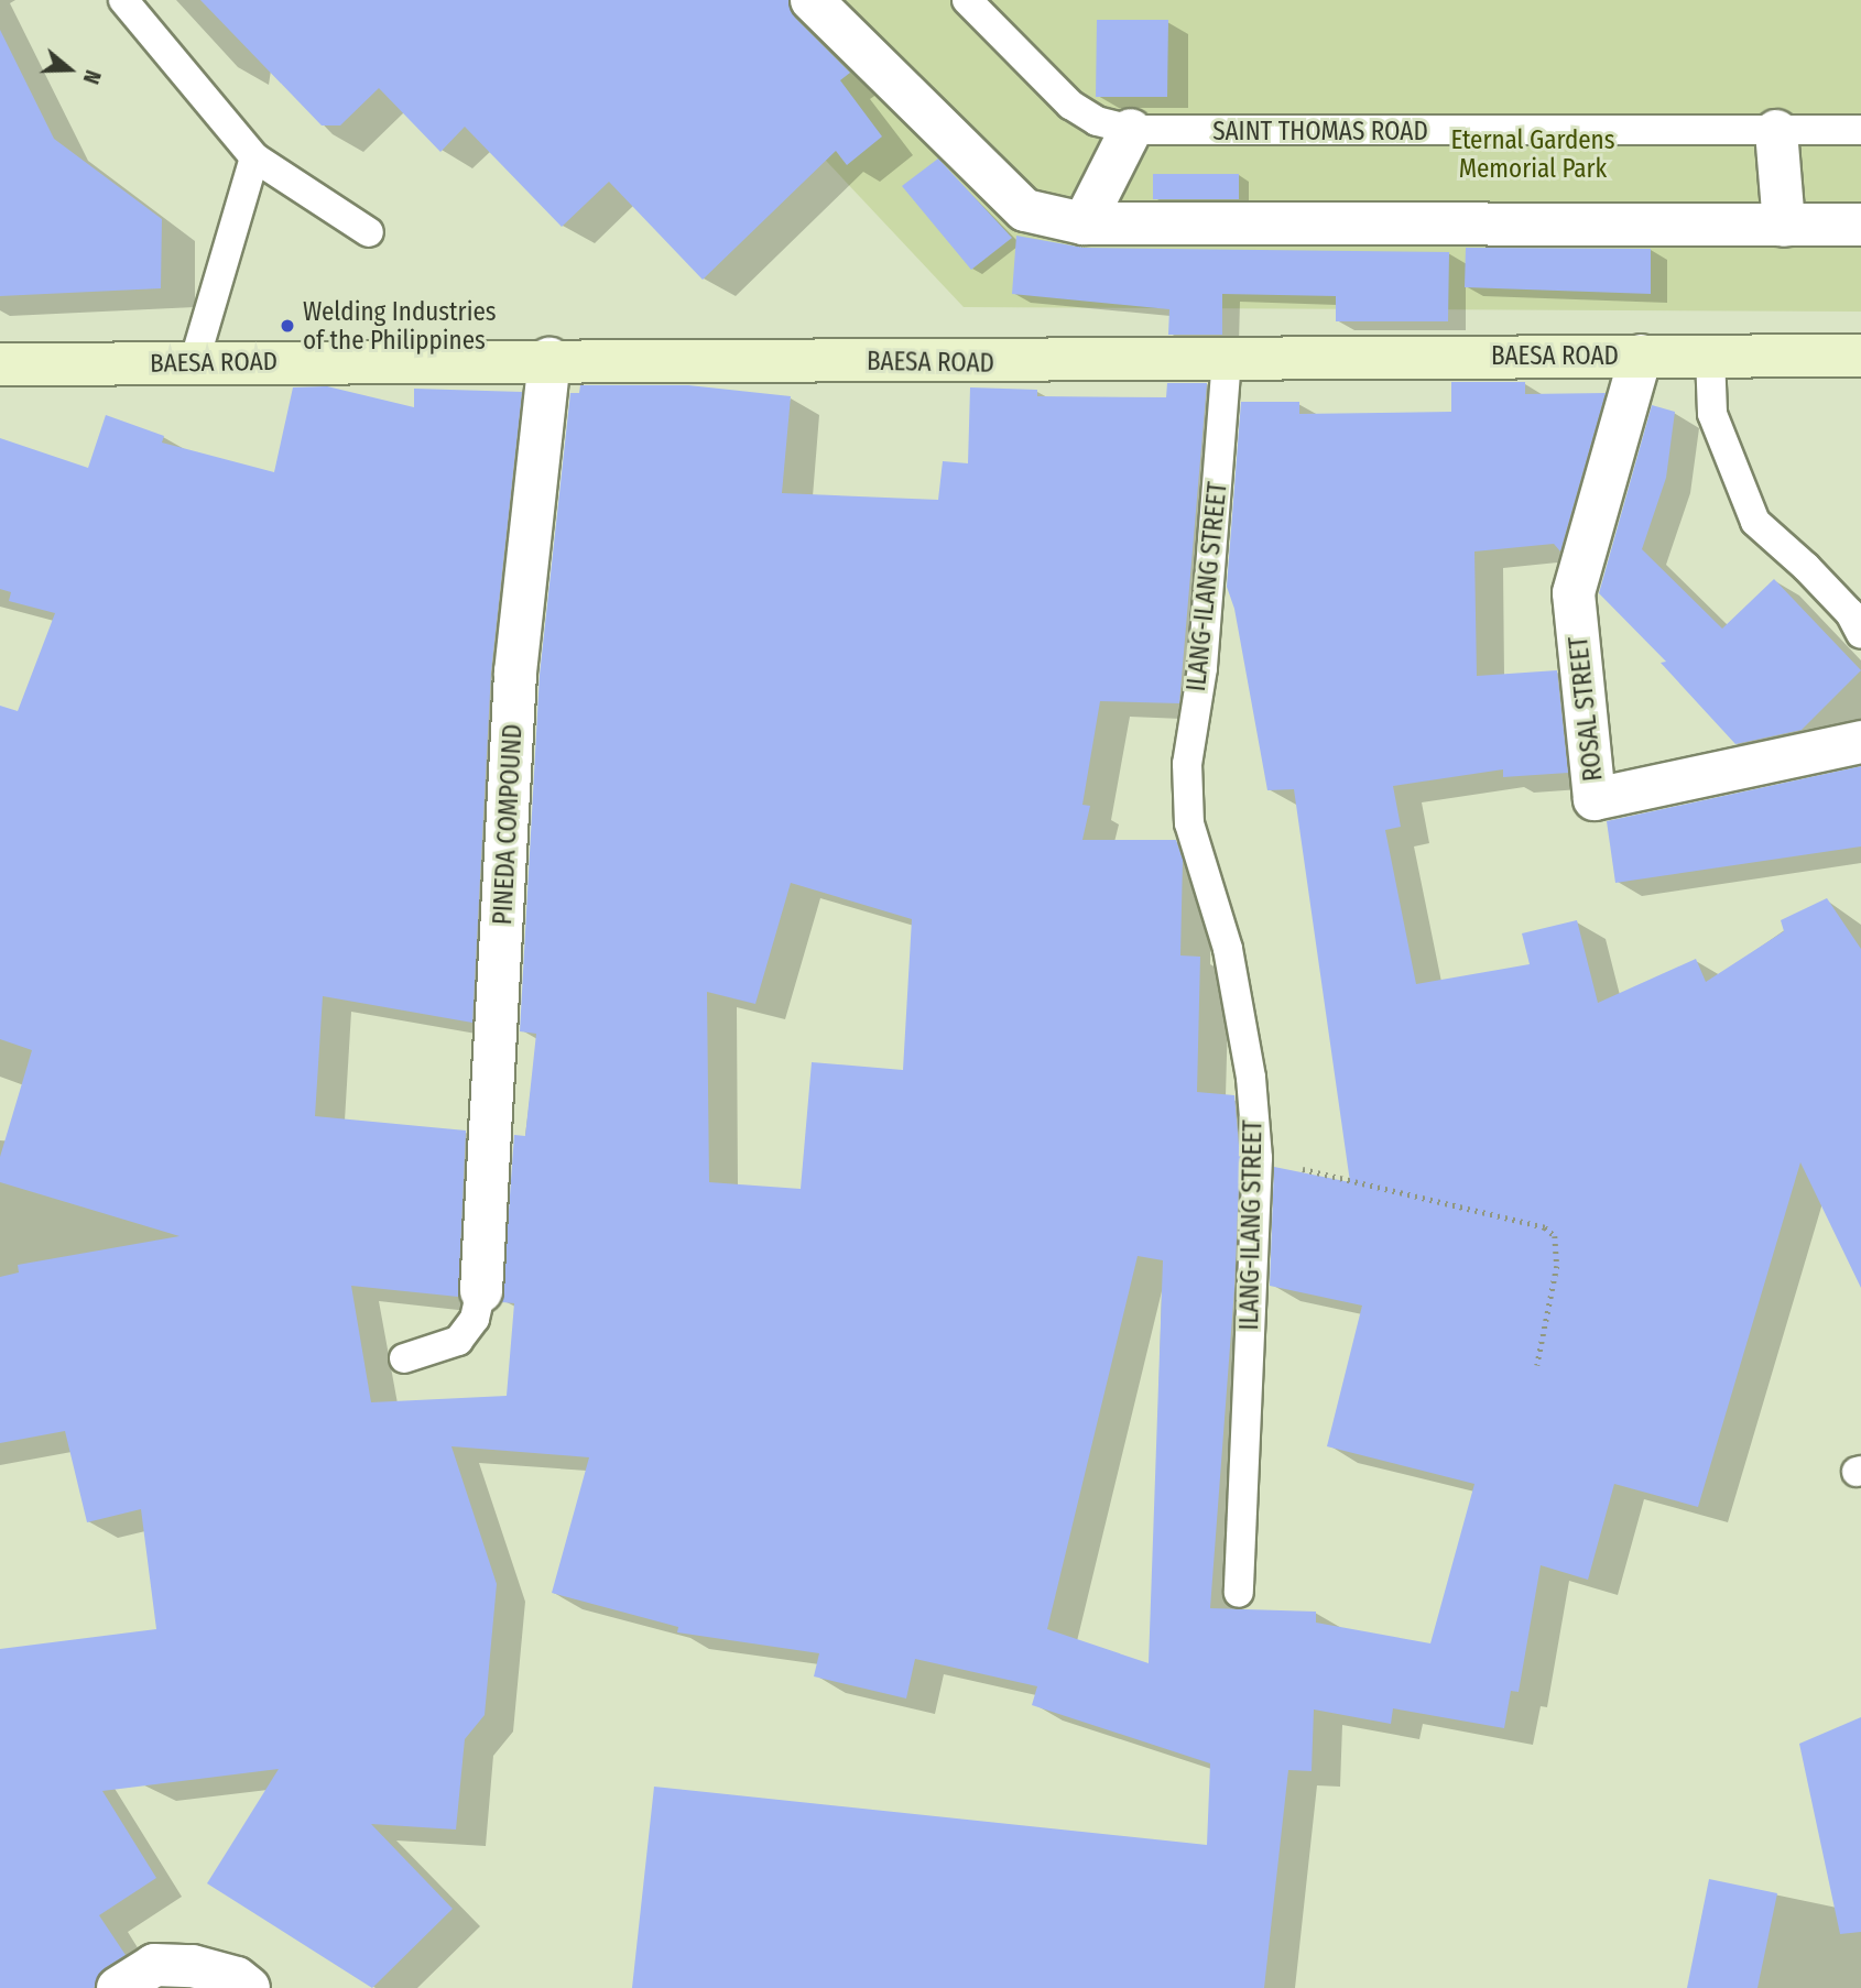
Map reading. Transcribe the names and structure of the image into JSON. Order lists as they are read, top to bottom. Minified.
{"streets":{"main road":["BAESA ROAD"],"street":["ROSAL STREET","PINEDA COMPOUND"],"lane":["SAINT THOMAS ROAD","ILANG-ILANG STREET"]},"crossings":[["BAESA ROAD","ILANG-ILANG STREET"],["BAESA ROAD","ROSAL STREET"],["BAESA ROAD","PINEDA COMPOUND"]],"parks":["Eternal Gardens Memorial Park"],"places":["Welding Industries of the Philippines"],"north":"right"}
